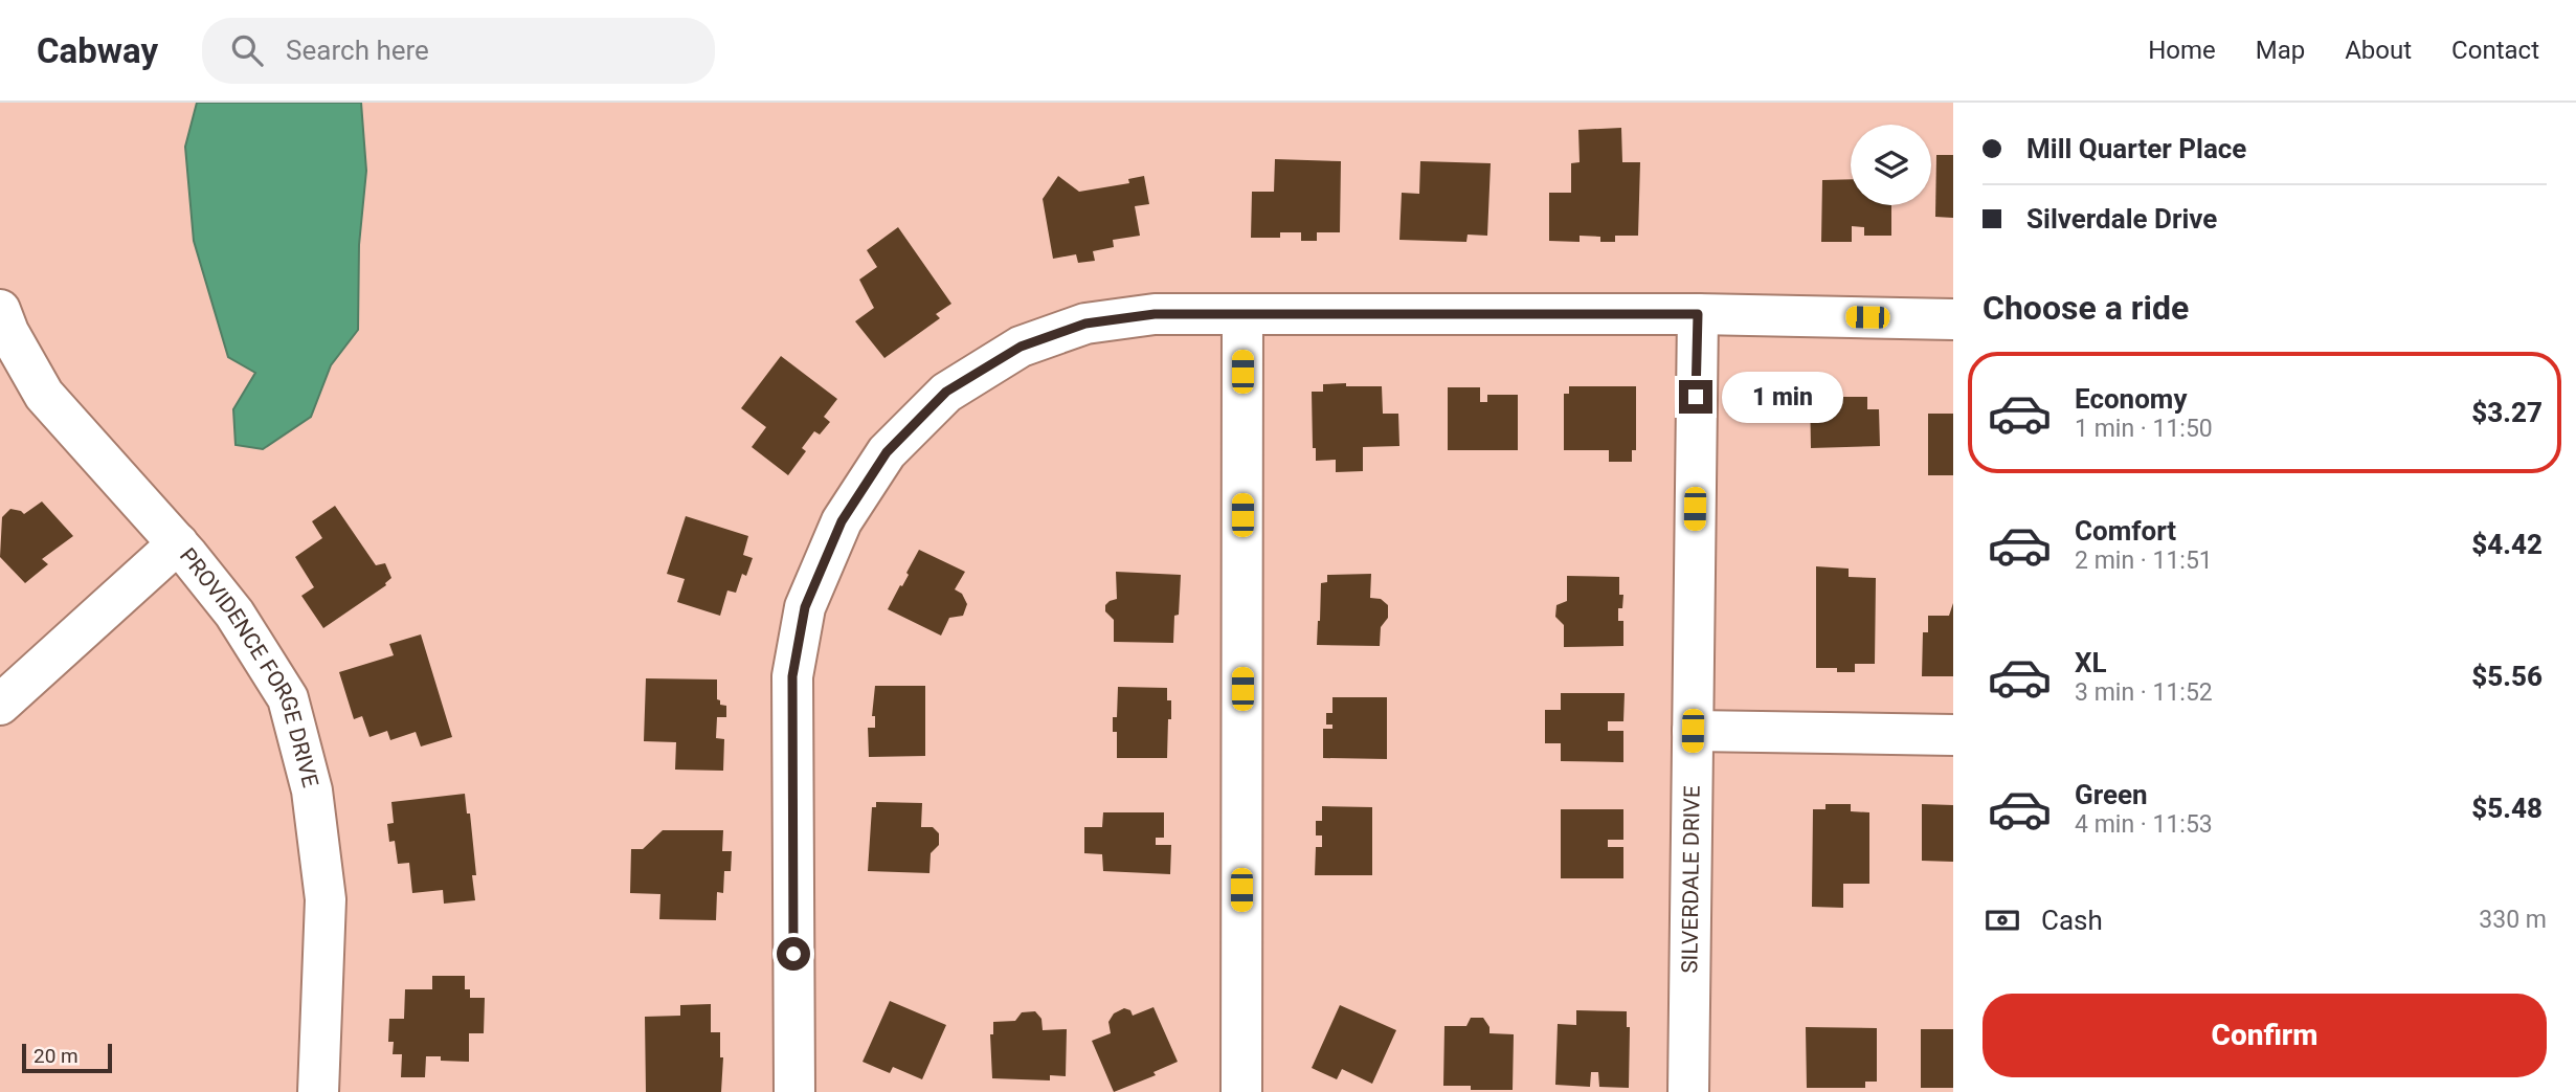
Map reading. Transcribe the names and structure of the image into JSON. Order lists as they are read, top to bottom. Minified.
{"streets":{"street":["PROVIDENCE FORGE DRIVE","SILVERDALE DRIVE"]},"scale_bar":"20 m","page":{"header":"Cabway","search":"Search here","nav":["Home","Map","About","Contact"],"banner":["Mill Quarter Place","Silverdale Drive"],"heading":"Choose a ride","list":[{"name":"Economy","note":"1 min · 11:50","value":"$3.27"},{"name":"Comfort","note":"2 min · 11:51","value":"$4.42"},{"name":"XL","note":"3 min · 11:52","value":"$5.56"},{"name":"Green","note":"4 min · 11:53","value":"$5.48"}],"bubble":"1 min","pay":["Cash","330 m"],"buttons":"Confirm","scale":"20 m"}}
